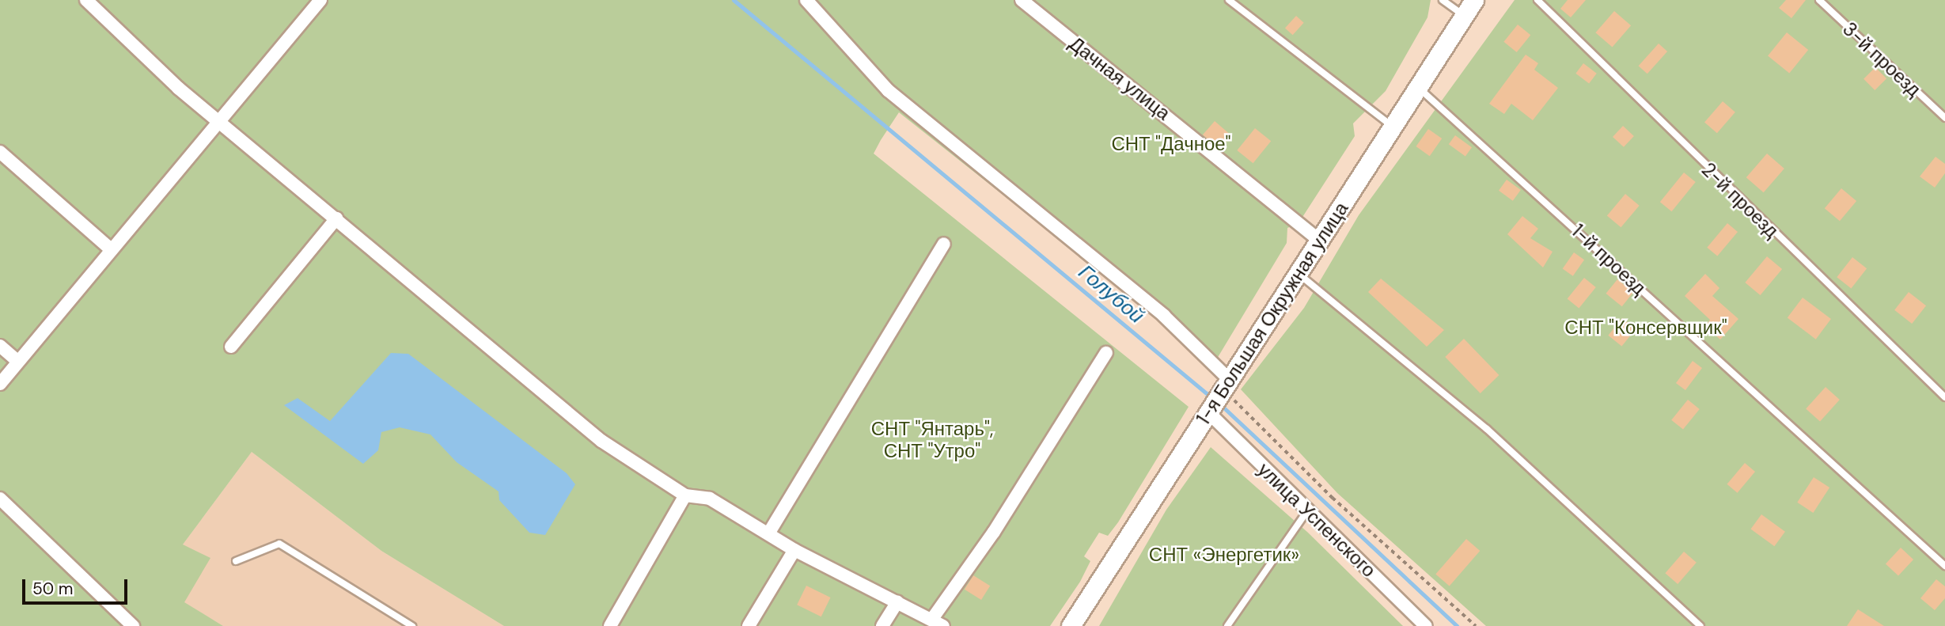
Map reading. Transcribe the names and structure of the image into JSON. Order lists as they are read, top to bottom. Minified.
{"streets":{"street":["Дачная улица","1-я Большая Окружная улица","улица Успенского"],"lane":["3-й проезд","2-й проезд","1-й проезд"]},"crossings":[["Дачная улица","1-я Большая Окружная улица"],["1-й проезд","1-я Большая Окружная улица"],["1-я Большая Окружная улица","улица Успенского"]],"water":["Голубой"],"parks":["СНТ \"Дачное\"","СНТ \"Консервщик\"","СНТ \"Янтарь\", СНТ \"Утро\"","СНТ «Энергетик»"],"scale_bar":"50 m"}
